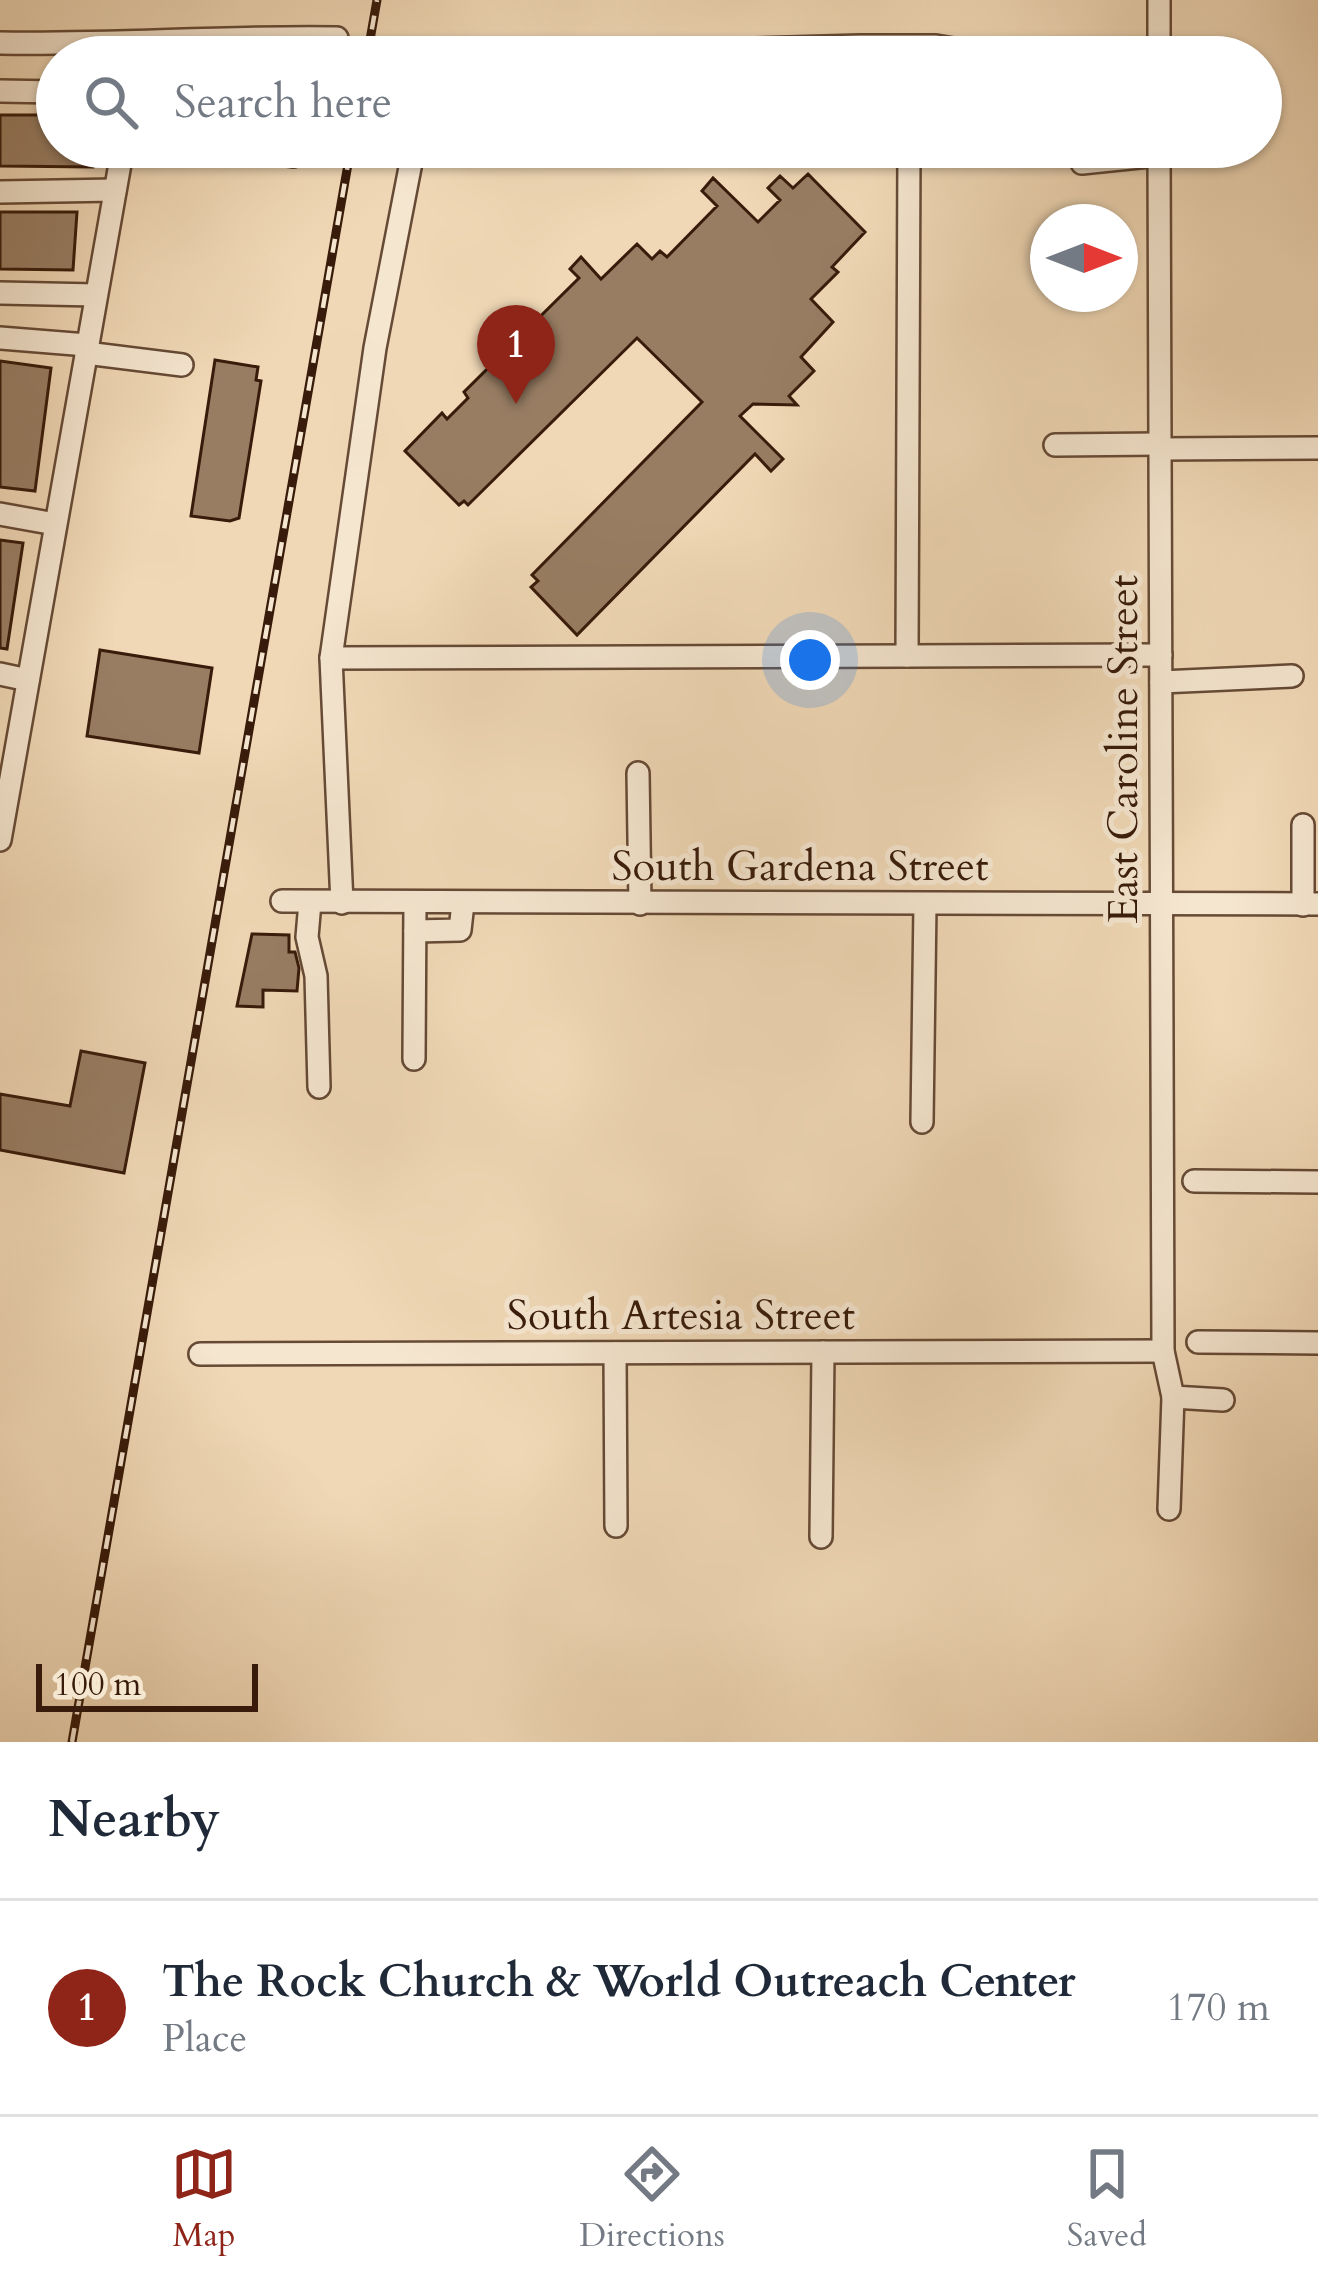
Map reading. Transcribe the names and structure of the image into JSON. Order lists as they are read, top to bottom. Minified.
{"streets":{"street":["East Caroline Street","South Gardena Street","South Artesia Street"]},"crossings":[["East Caroline Street","South Gardena Street"],["East Caroline Street","South Artesia Street"]],"scale_bar":"100 m","north":"right","page":{"search":"Search here","pins":"1","scale":"100 m","heading":"Nearby","list":[{"mark":"1","name":"The Rock Church & World Outreach Center","note":"Place","value":"170 m"}],"nav":["Map","Directions","Saved"]}}
